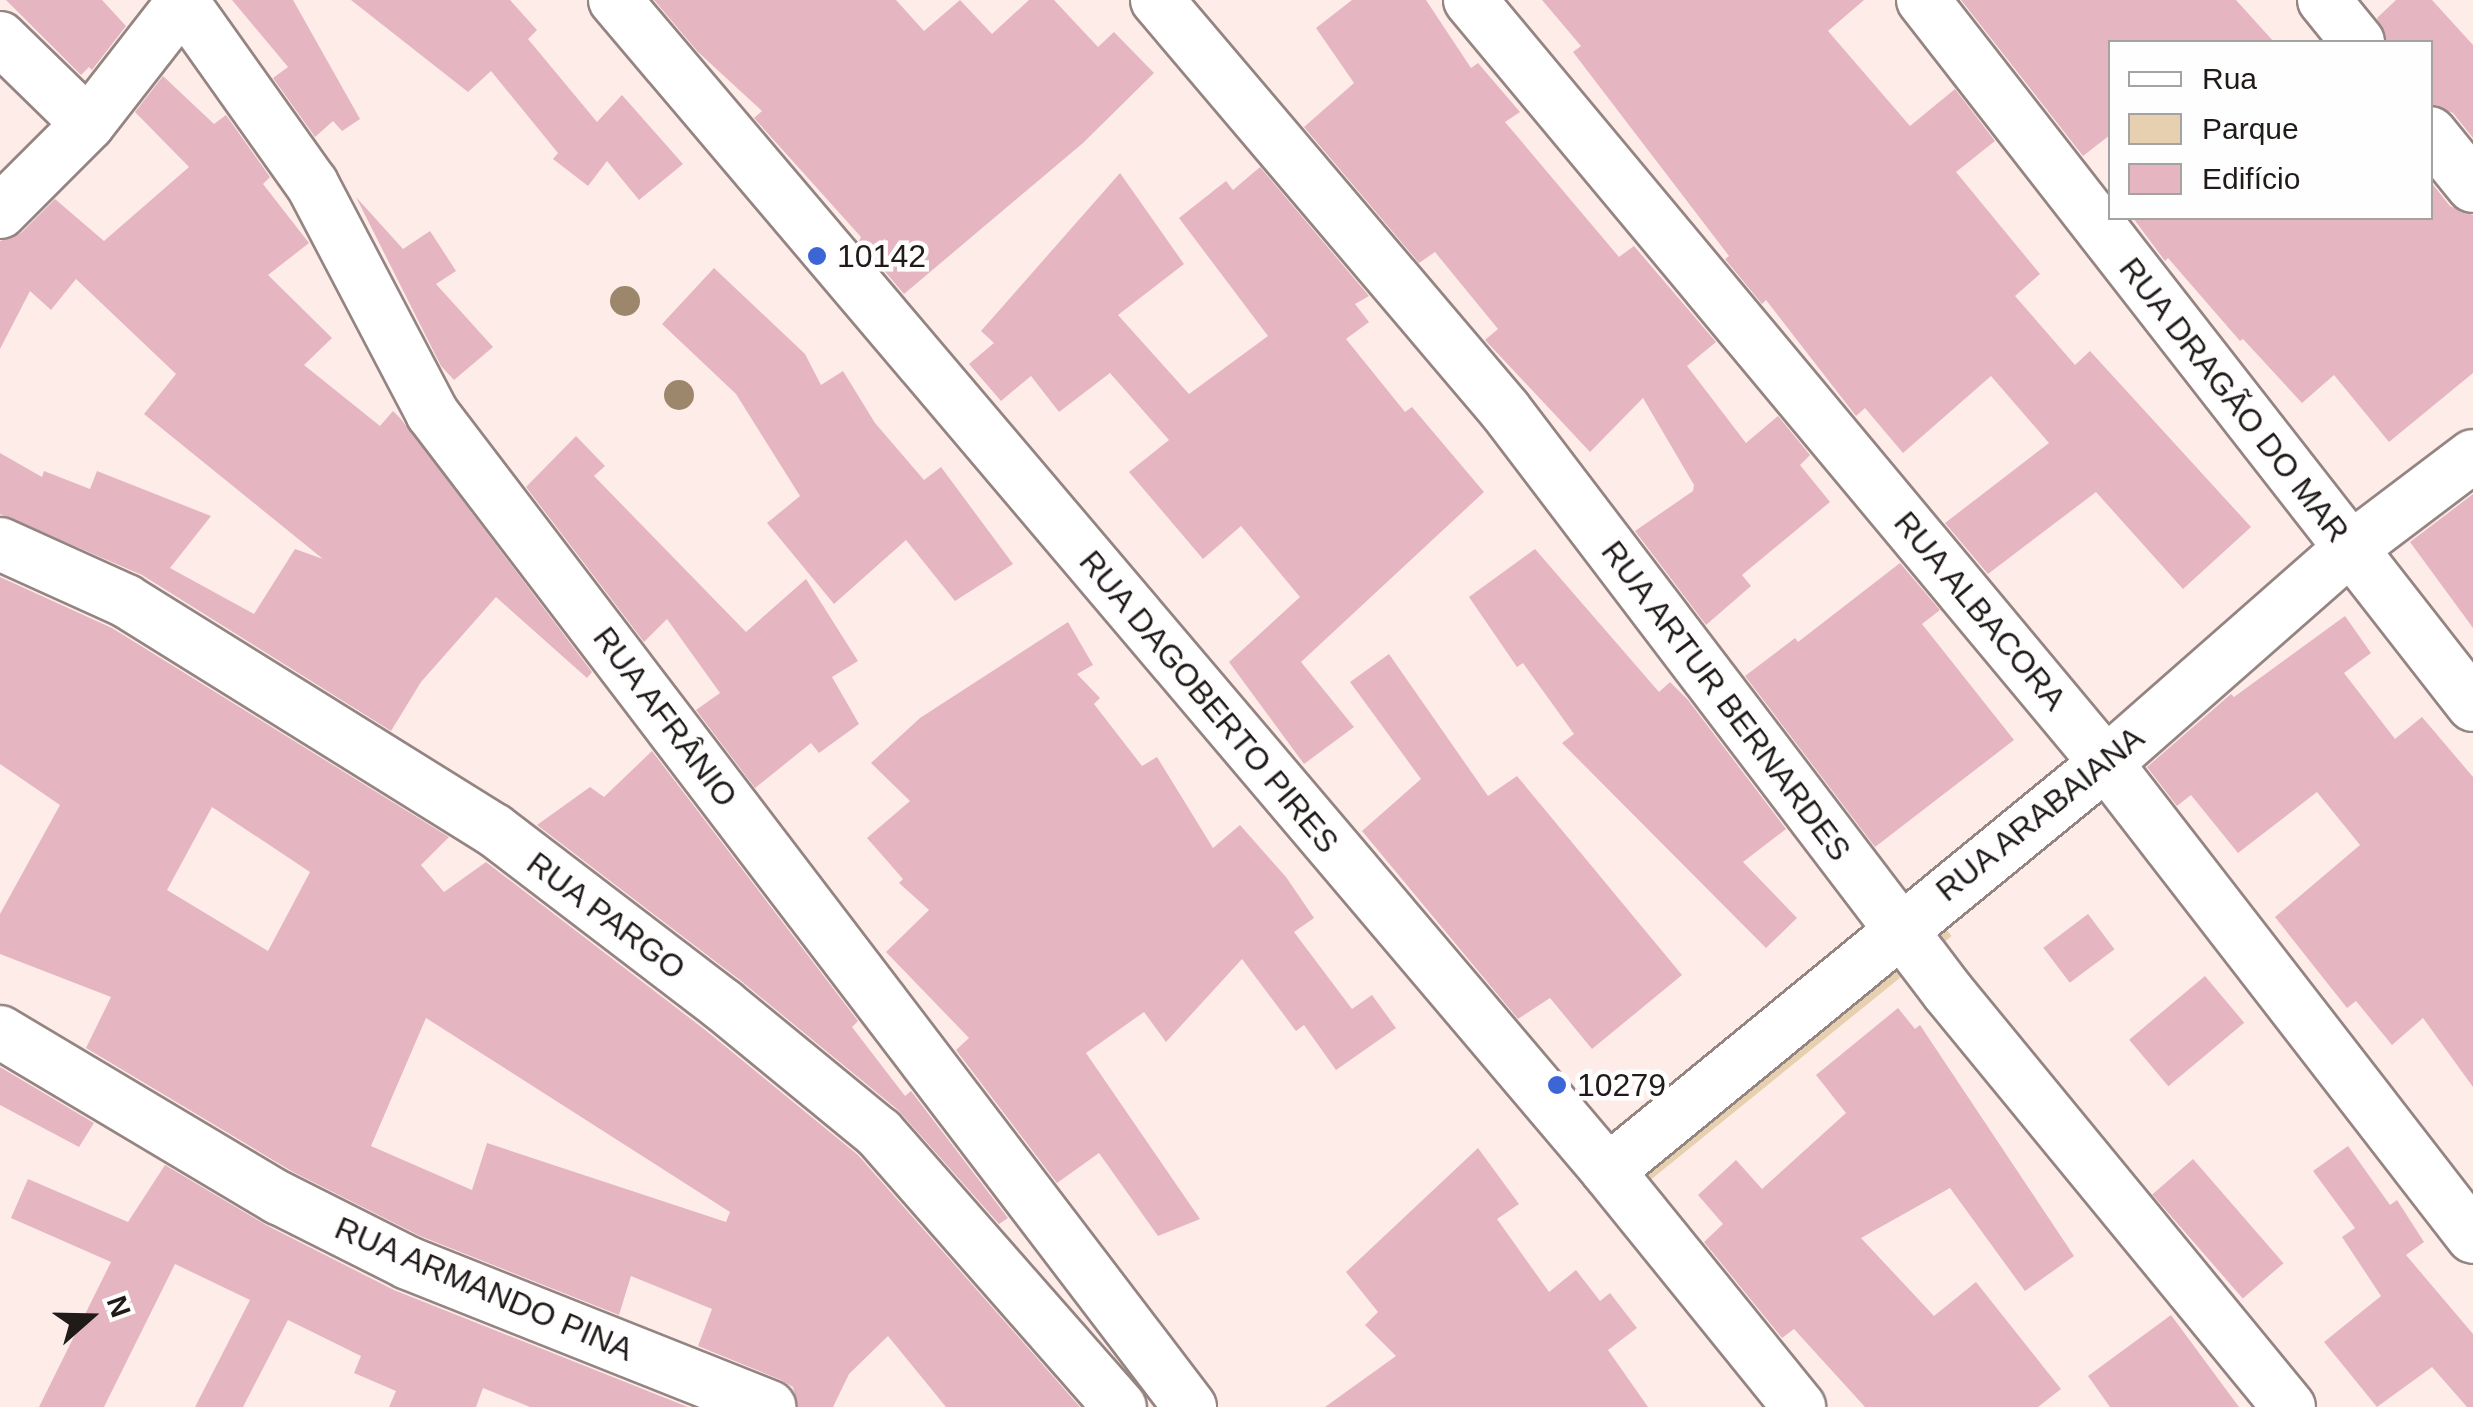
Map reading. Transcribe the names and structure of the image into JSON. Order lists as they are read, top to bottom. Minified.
{"streets":{"street":["RUA DRAGÃO DO MAR","RUA ALBACORA","RUA ARTUR BERNARDES","RUA DAGOBERTO PIRES","RUA AFRÂNIO","RUA ARABAIANA","RUA PARGO","RUA ARMANDO PINA"]},"crossings":[["RUA DRAGÃO DO MAR","RUA ARABAIANA"],["RUA ALBACORA","RUA ARABAIANA"],["RUA ARTUR BERNARDES","RUA ARABAIANA"],["RUA DAGOBERTO PIRES","RUA ARABAIANA"]],"places":["10142","10279"],"legend":["Rua","Parque","Edifício"],"north":"right"}
